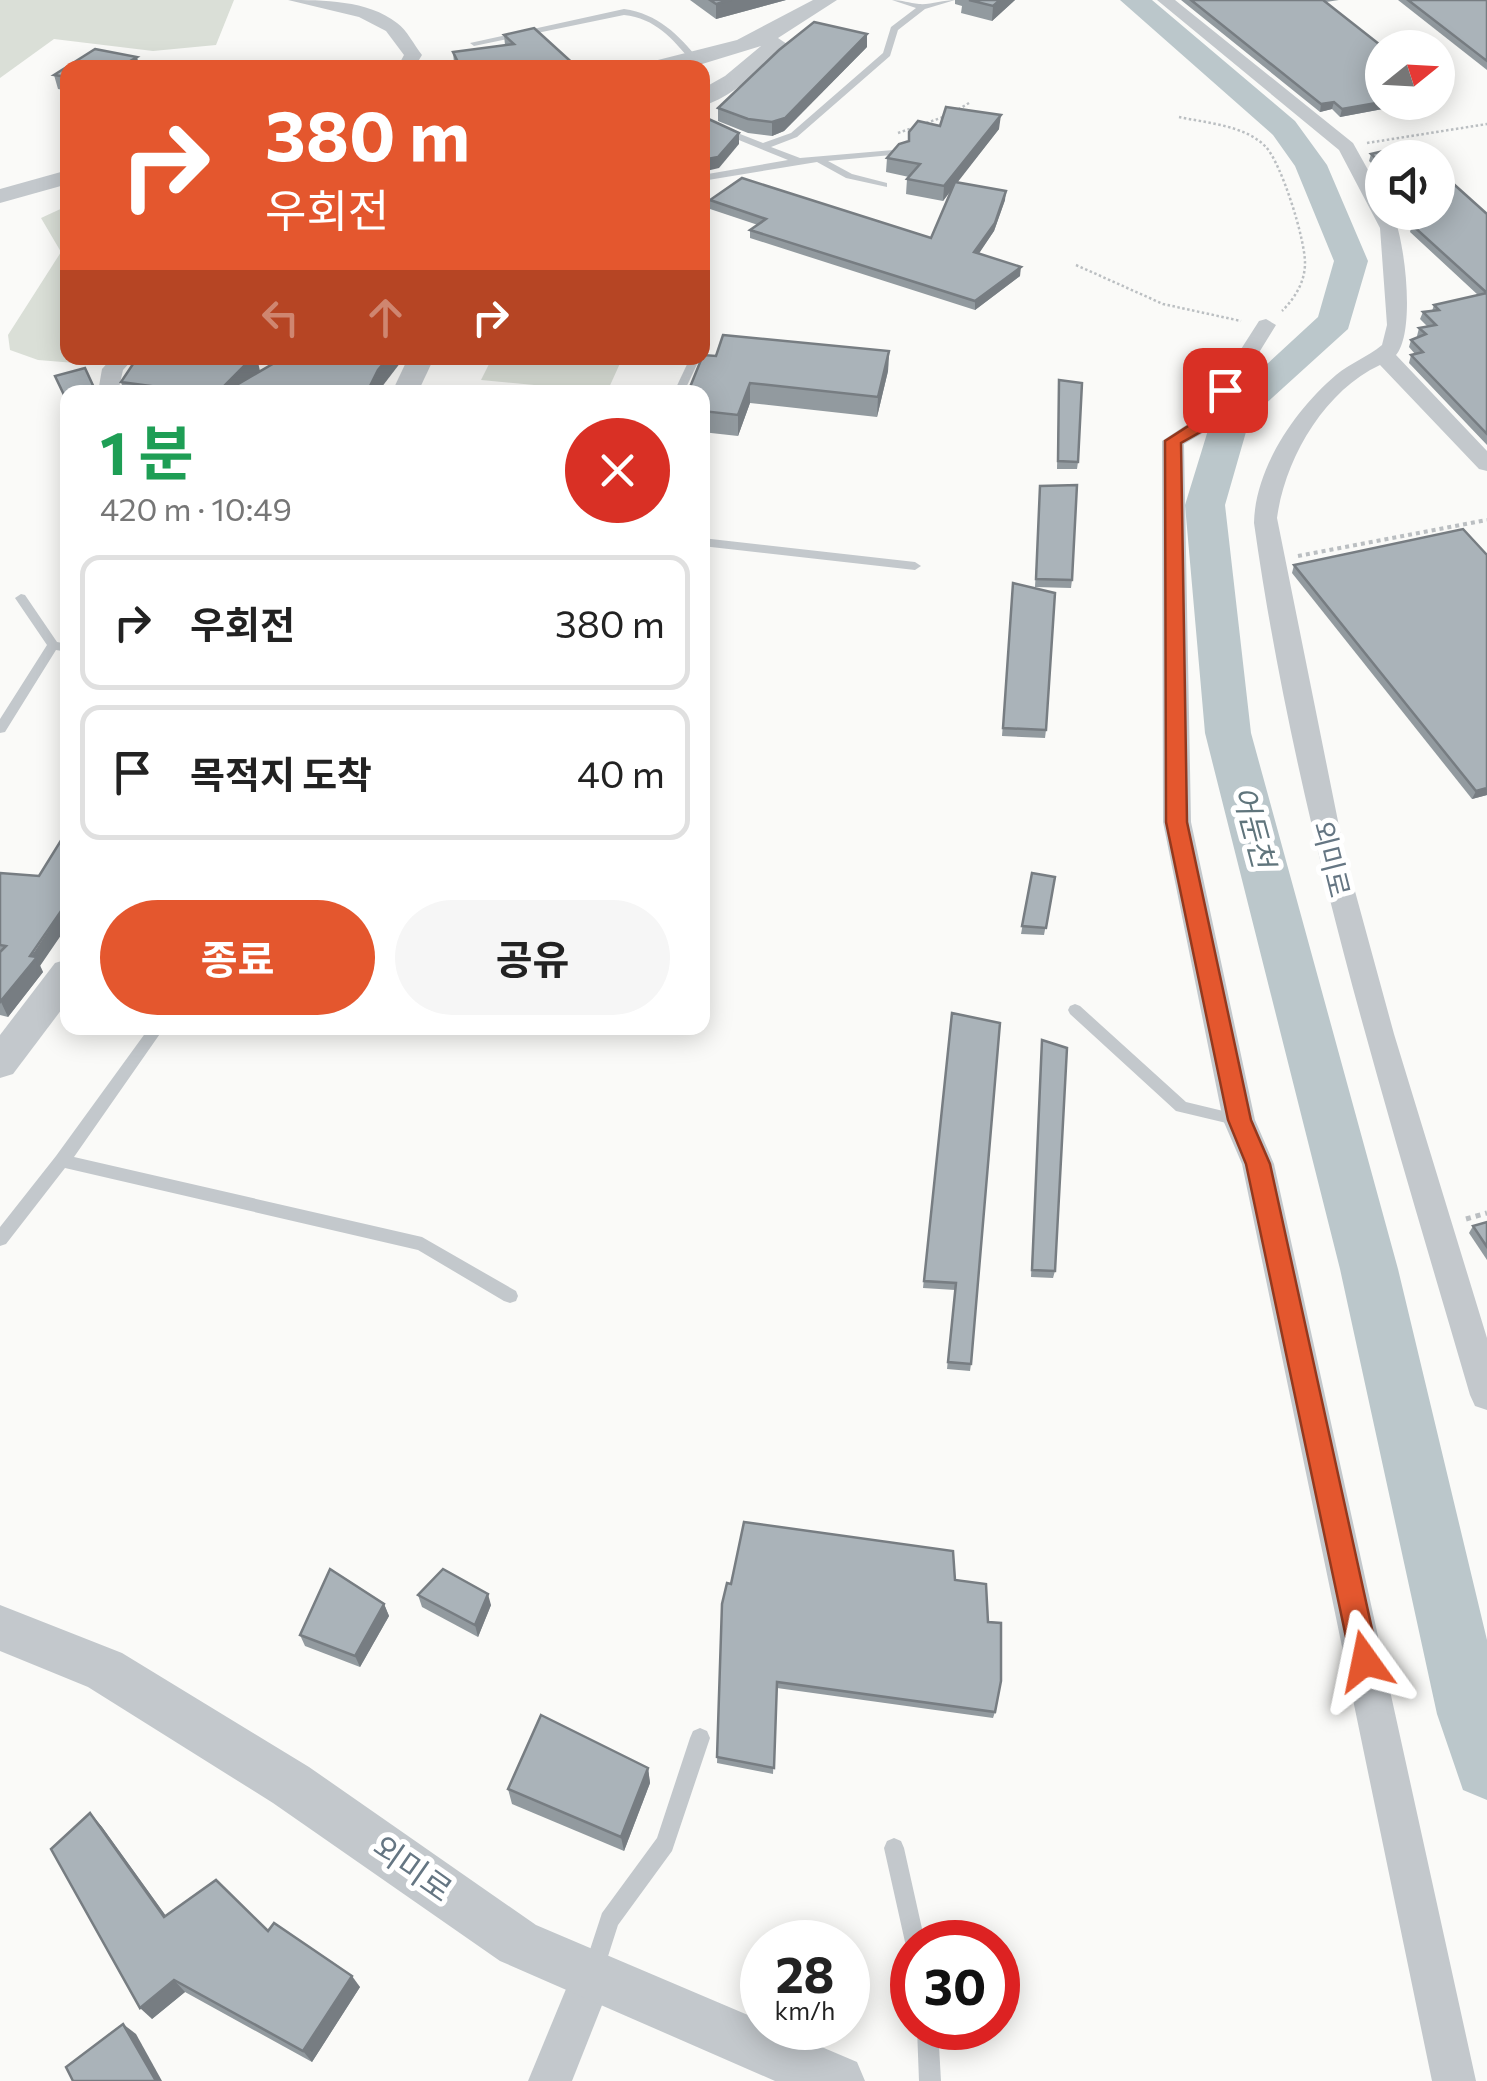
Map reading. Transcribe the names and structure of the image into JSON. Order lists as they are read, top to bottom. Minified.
{"streets":{"street":["외미로"]},"water":["어둔천"],"north":"right","page":{"turn":["380 m","우회전"],"heading":["1 분","420 m · 10:49"],"list":[{"name":"우회전","value":"380 m"},{"name":"목적지 도착","value":"40 m"}],"buttons":["종료","공유"],"speed":"28 km/h","limit":"30"}}
